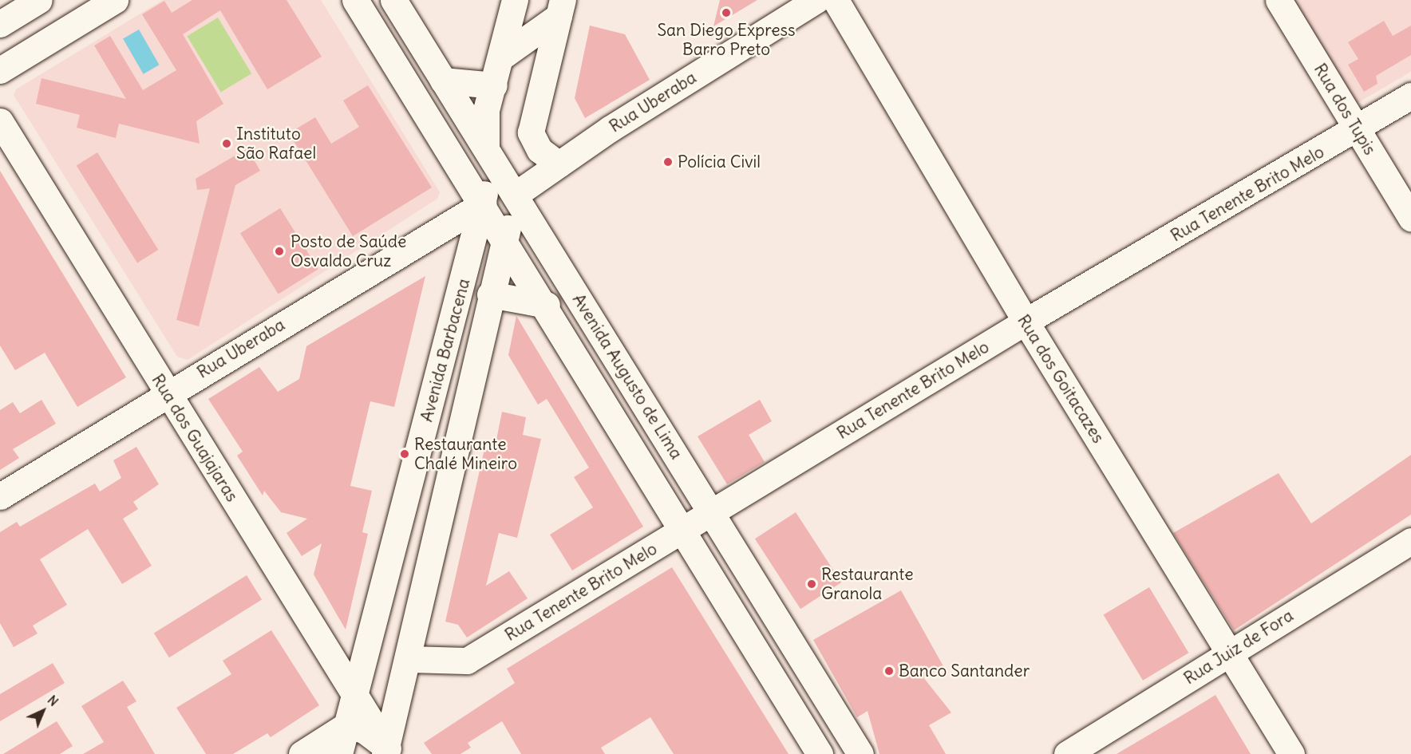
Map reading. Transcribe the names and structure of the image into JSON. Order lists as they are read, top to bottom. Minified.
{"streets":{"street":["Rua Uberaba","Rua dos Tupis","Rua Tenente Brito Melo","Avenida Barbacena","Avenida Augusto de Lima","Rua dos Goitacazes","Rua dos Guajajaras","Rua Juiz de Fora"]},"crossings":[["Rua Uberaba","Avenida Barbacena"],["Rua Uberaba","Avenida Augusto de Lima"],["Rua Uberaba","Rua dos Guajajaras"],["Rua dos Tupis","Rua Tenente Brito Melo"],["Rua Tenente Brito Melo","Avenida Barbacena"],["Rua Tenente Brito Melo","Avenida Augusto de Lima"],["Rua Tenente Brito Melo","Rua dos Goitacazes"],["Avenida Barbacena","Avenida Augusto de Lima"],["Avenida Barbacena","Rua dos Guajajaras"],["Rua dos Goitacazes","Rua Juiz de Fora"]],"places":["San Diego Express Barro Preto","Instituto São Rafael","Polícia Civil","Posto de Saúde Osvaldo Cruz","Restaurante Chalé Mineiro","Restaurante Granola","Banco Santander"],"north":"top right"}
